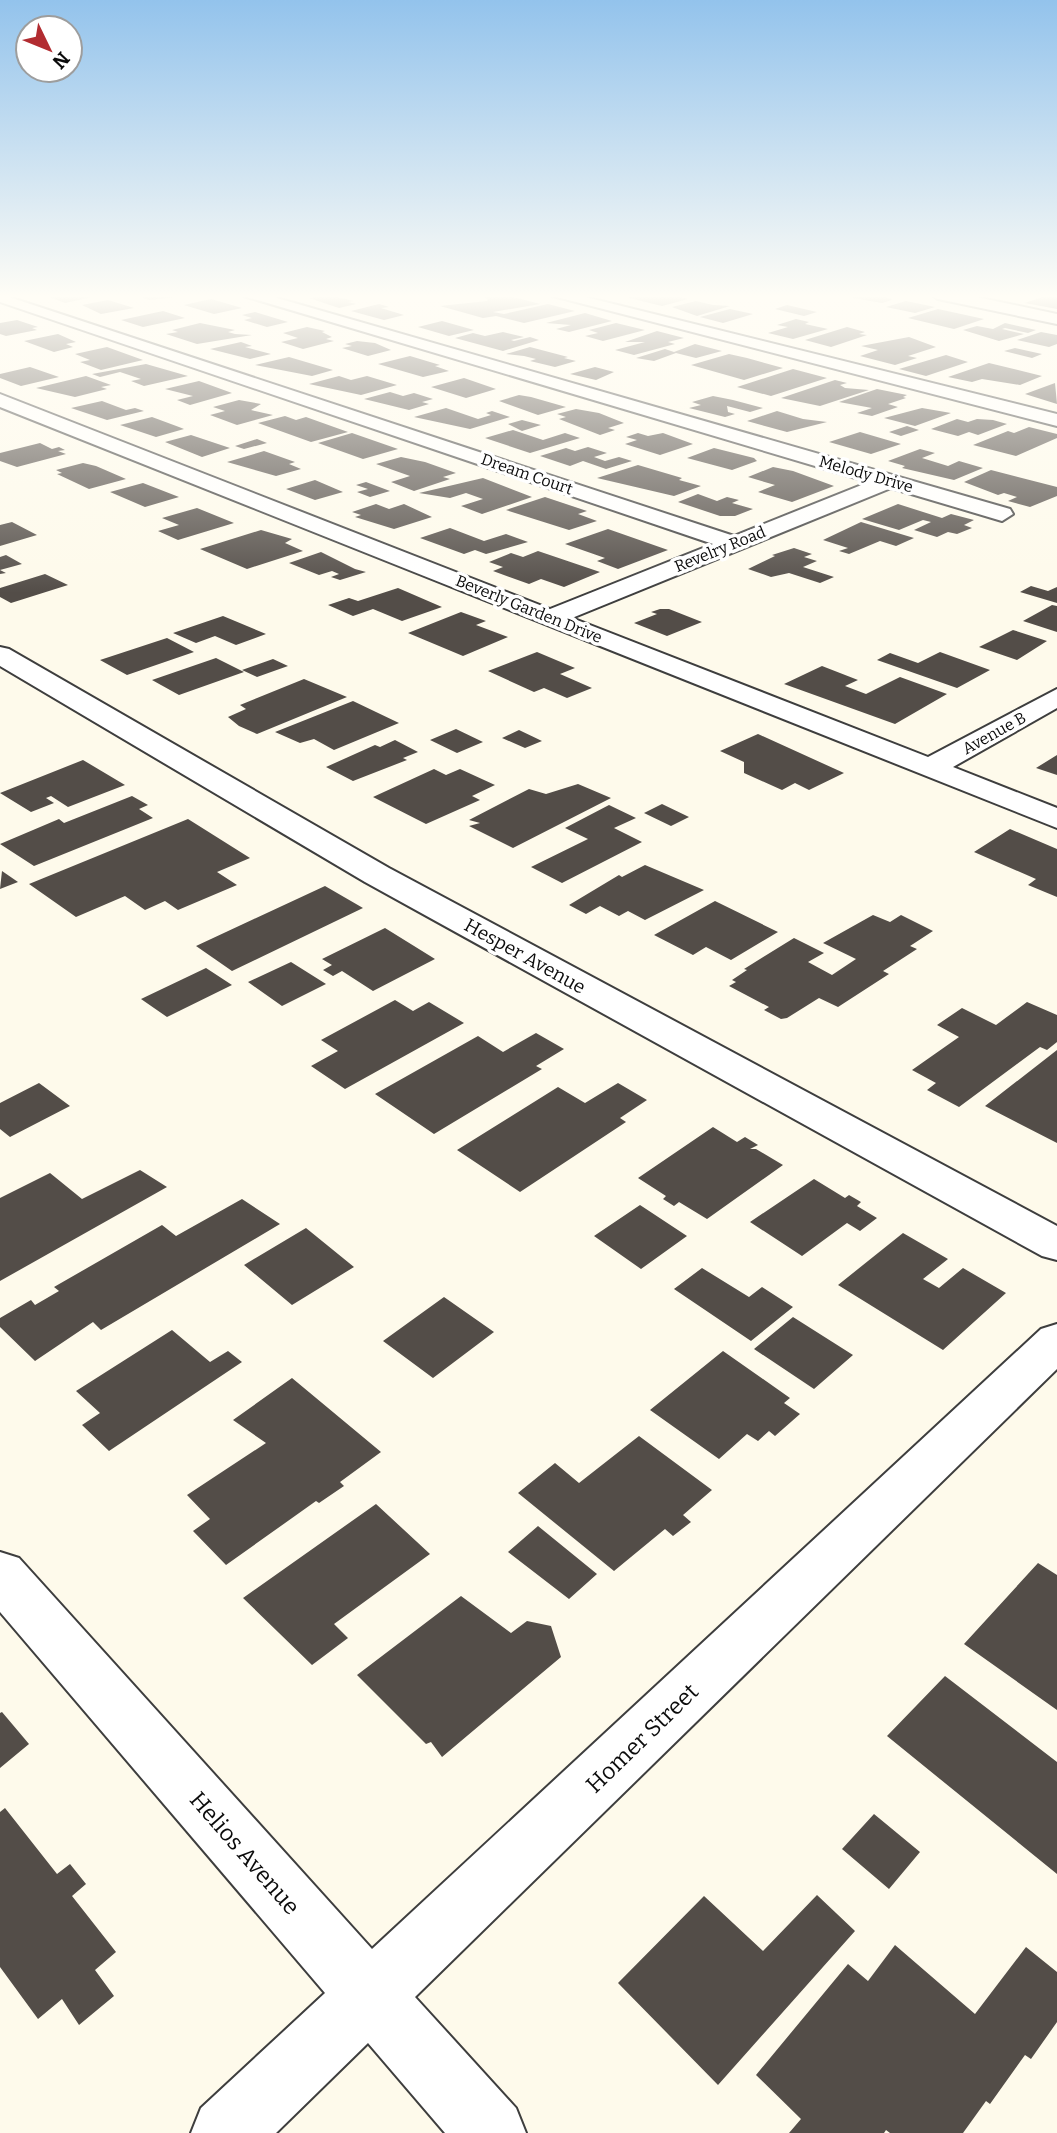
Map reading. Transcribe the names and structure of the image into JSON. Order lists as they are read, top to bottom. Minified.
{"streets":{"street":["Dream Court","Melody Drive","Revelry Road","Beverly Garden Drive","Avenue B","Hesper Avenue","Homer Street","Helios Avenue"]},"crossings":[["Dream Court","Revelry Road"],["Melody Drive","Revelry Road"],["Revelry Road","Beverly Garden Drive"],["Beverly Garden Drive","Avenue B"],["Homer Street","Helios Avenue"]],"north":"bottom right"}
